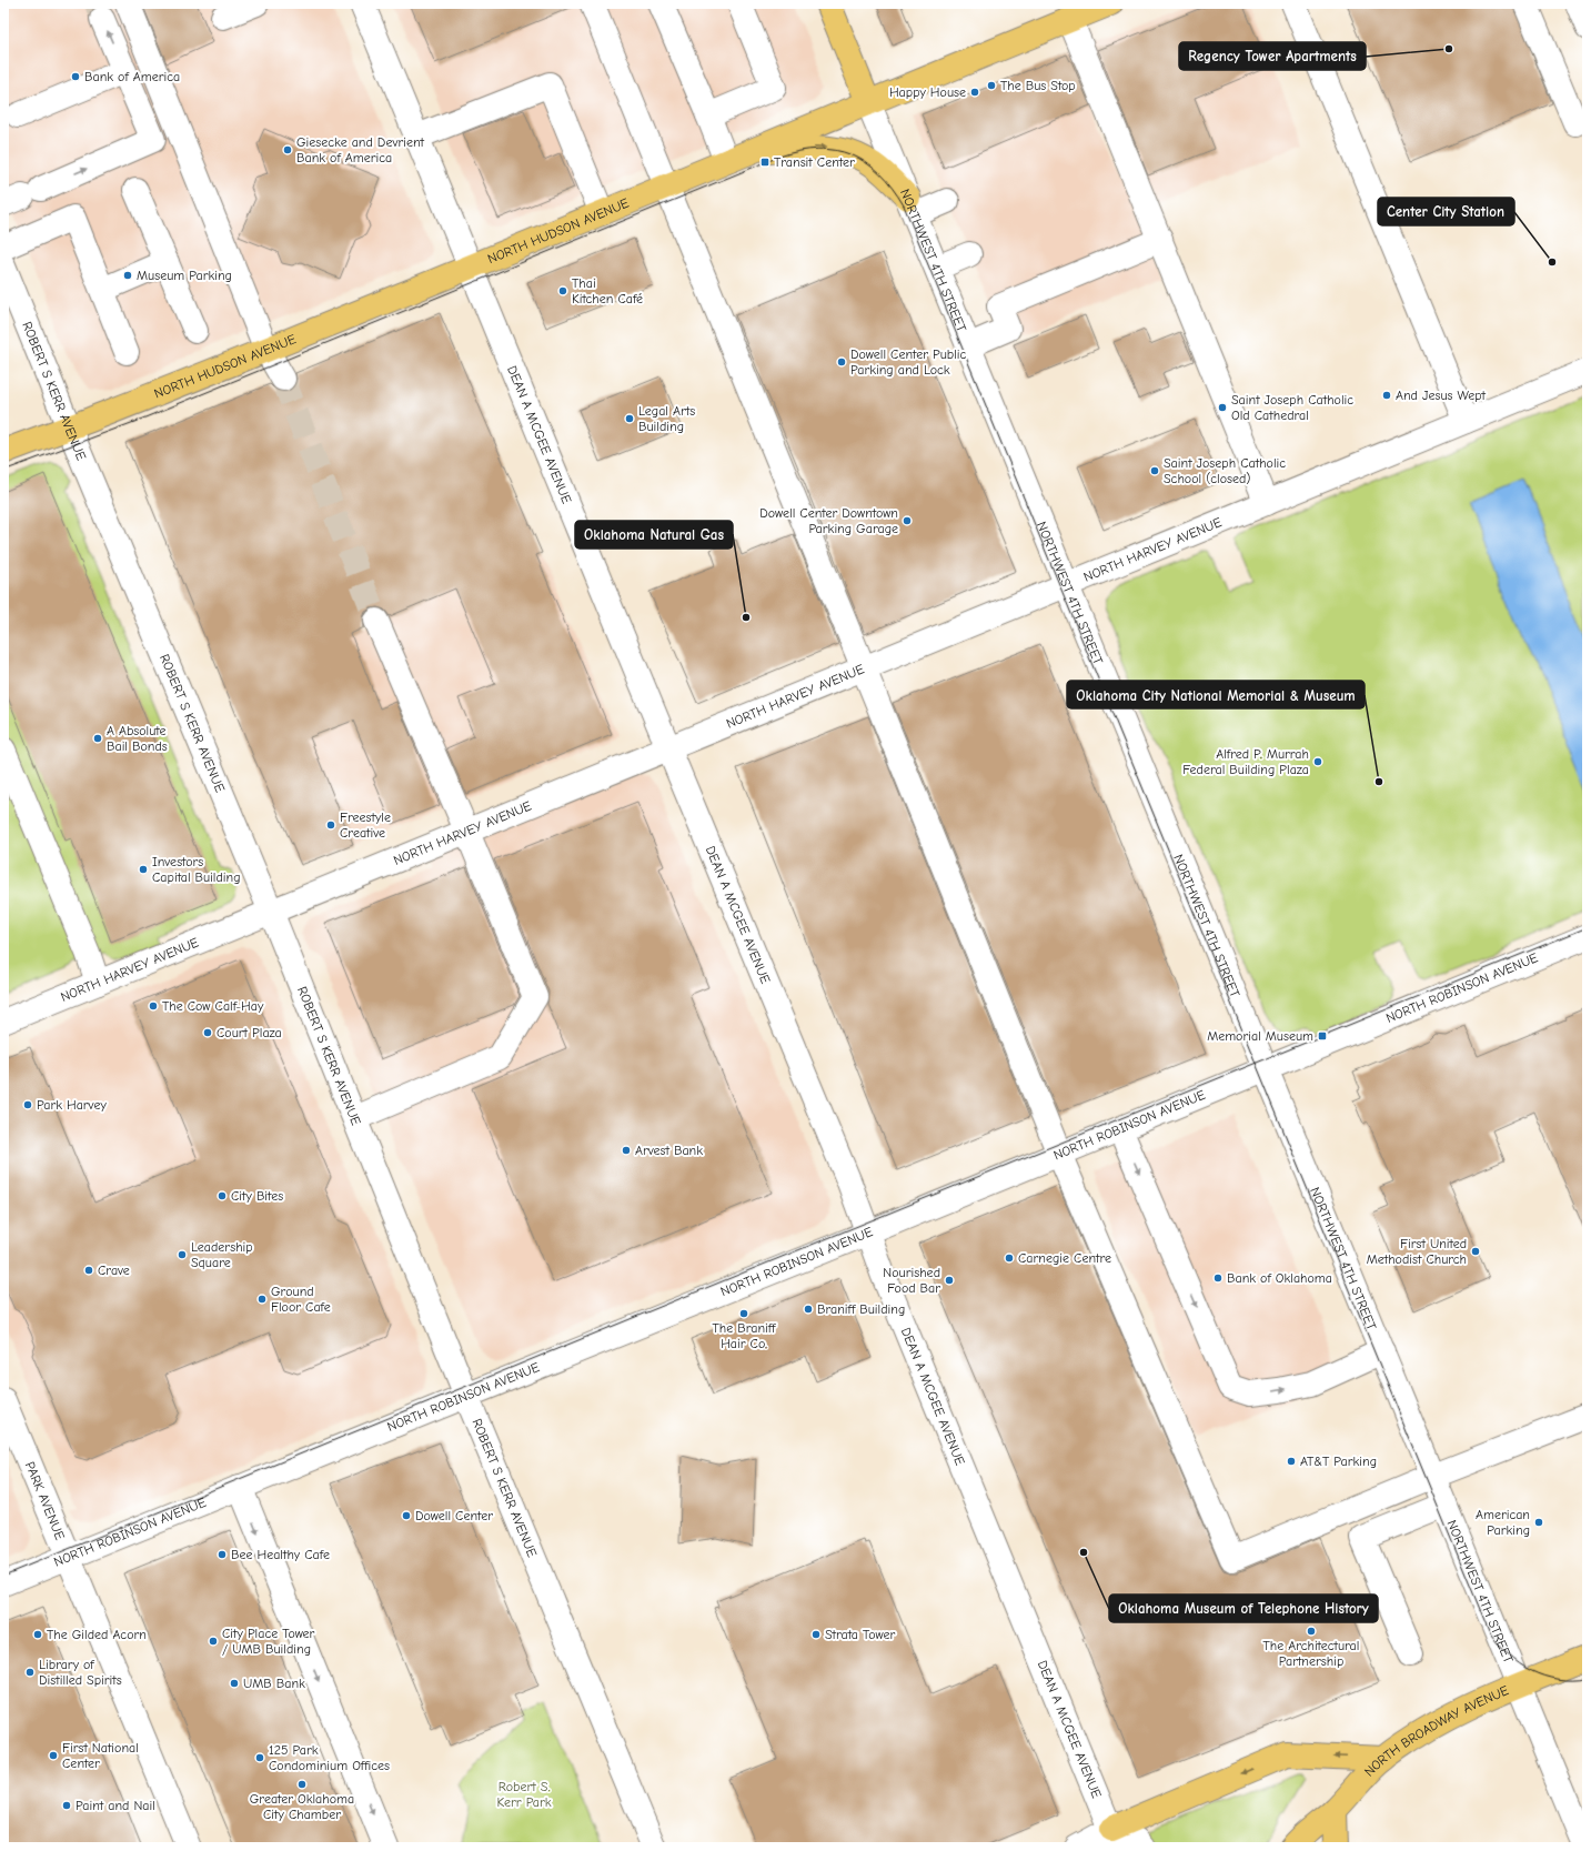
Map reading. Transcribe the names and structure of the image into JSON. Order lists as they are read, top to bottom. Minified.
{"streets":{"main road":["NORTH HUDSON AVENUE","NORTHWEST 4TH STREET","NORTH BROADWAY AVENUE"],"street":["ROBERT S KERR AVENUE","DEAN A MCGEE AVENUE","NORTH HARVEY AVENUE","NORTH ROBINSON AVENUE","PARK AVENUE"]},"crossings":[["NORTH HUDSON AVENUE","NORTHWEST 4TH STREET"],["NORTH HUDSON AVENUE","ROBERT S KERR AVENUE"],["NORTH HUDSON AVENUE","DEAN A MCGEE AVENUE"],["NORTHWEST 4TH STREET","NORTH HARVEY AVENUE"],["NORTHWEST 4TH STREET","NORTH ROBINSON AVENUE"],["NORTHWEST 4TH STREET","NORTH BROADWAY AVENUE"],["ROBERT S KERR AVENUE","NORTH HARVEY AVENUE"],["ROBERT S KERR AVENUE","NORTH ROBINSON AVENUE"],["DEAN A MCGEE AVENUE","NORTH HARVEY AVENUE"],["DEAN A MCGEE AVENUE","NORTH ROBINSON AVENUE"],["NORTH ROBINSON AVENUE","PARK AVENUE"]],"parks":["Robert S. Kerr Park"],"places":{"other":["Regency Tower Apartments","Bank of America","The Bus Stop","Happy House","Giesecke and Devrient Bank of America","Center City Station","Museum Parking","Thai Kitchen Café","Dowell Center Public Parking and Lock","And Jesus Wept","Saint Joseph Catholic Old Cathedral","Legal Arts Building","Saint Joseph Catholic School (closed)","Dowell Center Downtown Parking Garage","Oklahoma Natural Gas","A Absolute Bail Bonds","Alfred P. Murrah Federal Building Plaza","Oklahoma City National Memorial & Museum","Freestyle Creative","Investors Capital Building","The Cow Calf-Hay","Court Plaza","Park Harvey","Arvest Bank","City Bites","First United Methodist Church","Leadership Square","Carnegie Centre","Crave","Bank of Oklahoma","Nourished Food Bar","Ground Floor Cafe","Braniff Building","The Braniff Hair Co.","AT&T Parking","Dowell Center","American Parking","Oklahoma Museum of Telephone History","Bee Healthy Cafe","The Architectural Partnership","The Gilded Acorn","Strata Tower","City Place Tower / UMB Building","Library of Distilled Spirits","UMB Bank","First National Center","125 Park Condominium Offices","Greater Oklahoma City Chamber","Paint and Nail"],"transit":["Transit Center","Memorial Museum"]}}
